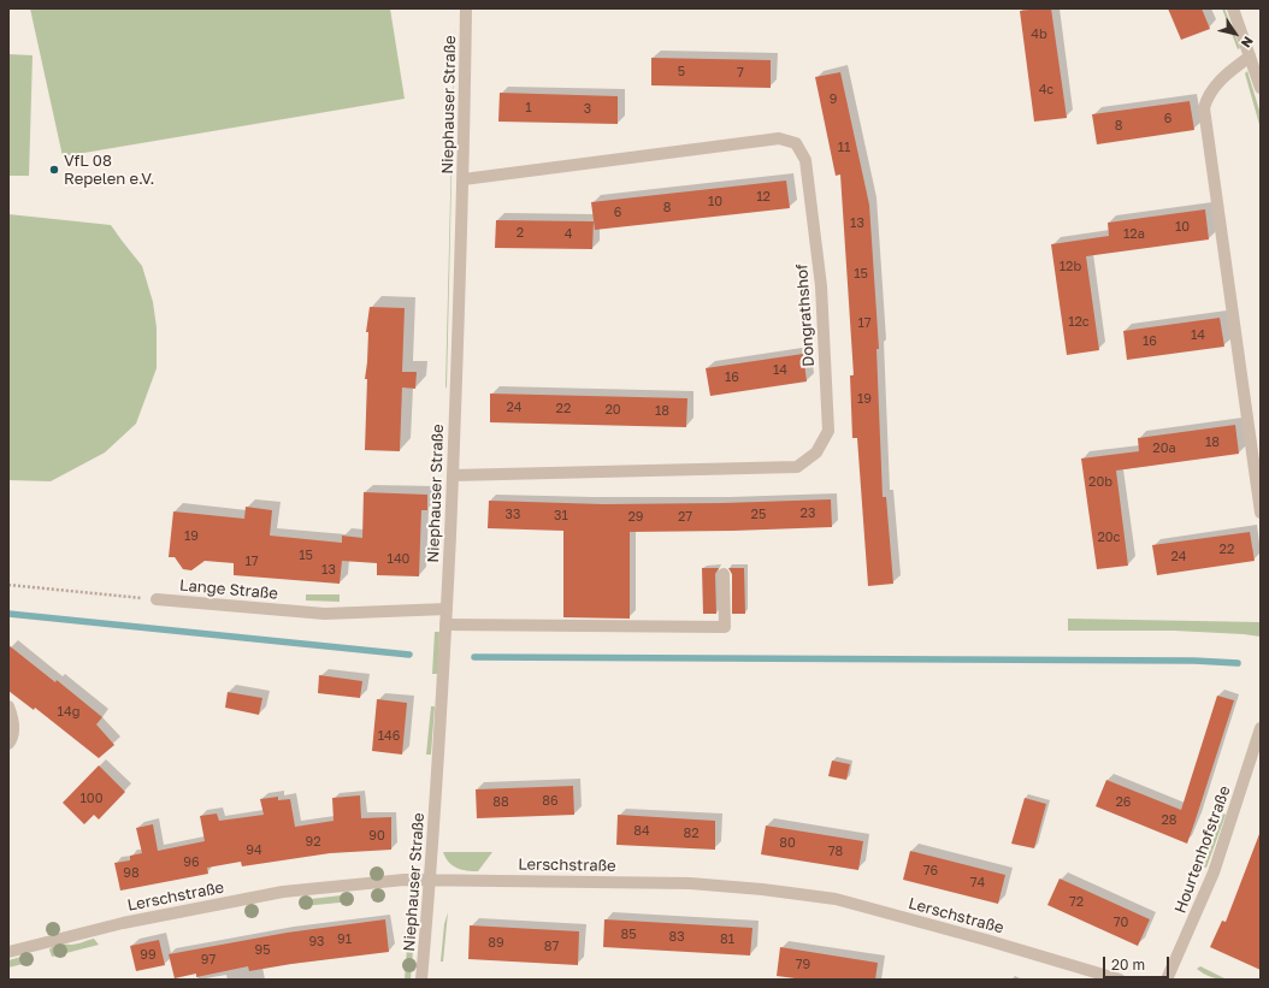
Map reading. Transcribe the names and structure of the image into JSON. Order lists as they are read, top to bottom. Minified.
{"streets":{"street":["Niephauser Straße","Dongrathshof","Lange Straße","Hourtenhofstraße","Lerschstraße"]},"crossings":[["Niephauser Straße","Dongrathshof"],["Niephauser Straße","Lange Straße"],["Niephauser Straße","Lerschstraße"]],"places":["VfL 08 Repelen e.V."],"house_numbers":["4b","5","7","4c","9","1","3","6","8","11","12","10","8","6","13","10","2","4","12a","12b","15","12c","17","14","16","14","16","19","24","22","20","18","18","20a","20b","23","33","25","31","29","27","19","20c","22","15","24","140","17","13","14g","146","100","86","88","26","28","84","82","90","92","80","94","78","96","76","98","74","72","70","85","83","91","81","93","89","87","95","99","97","79"],"scale_bar":"20 m","north":"bottom right"}
